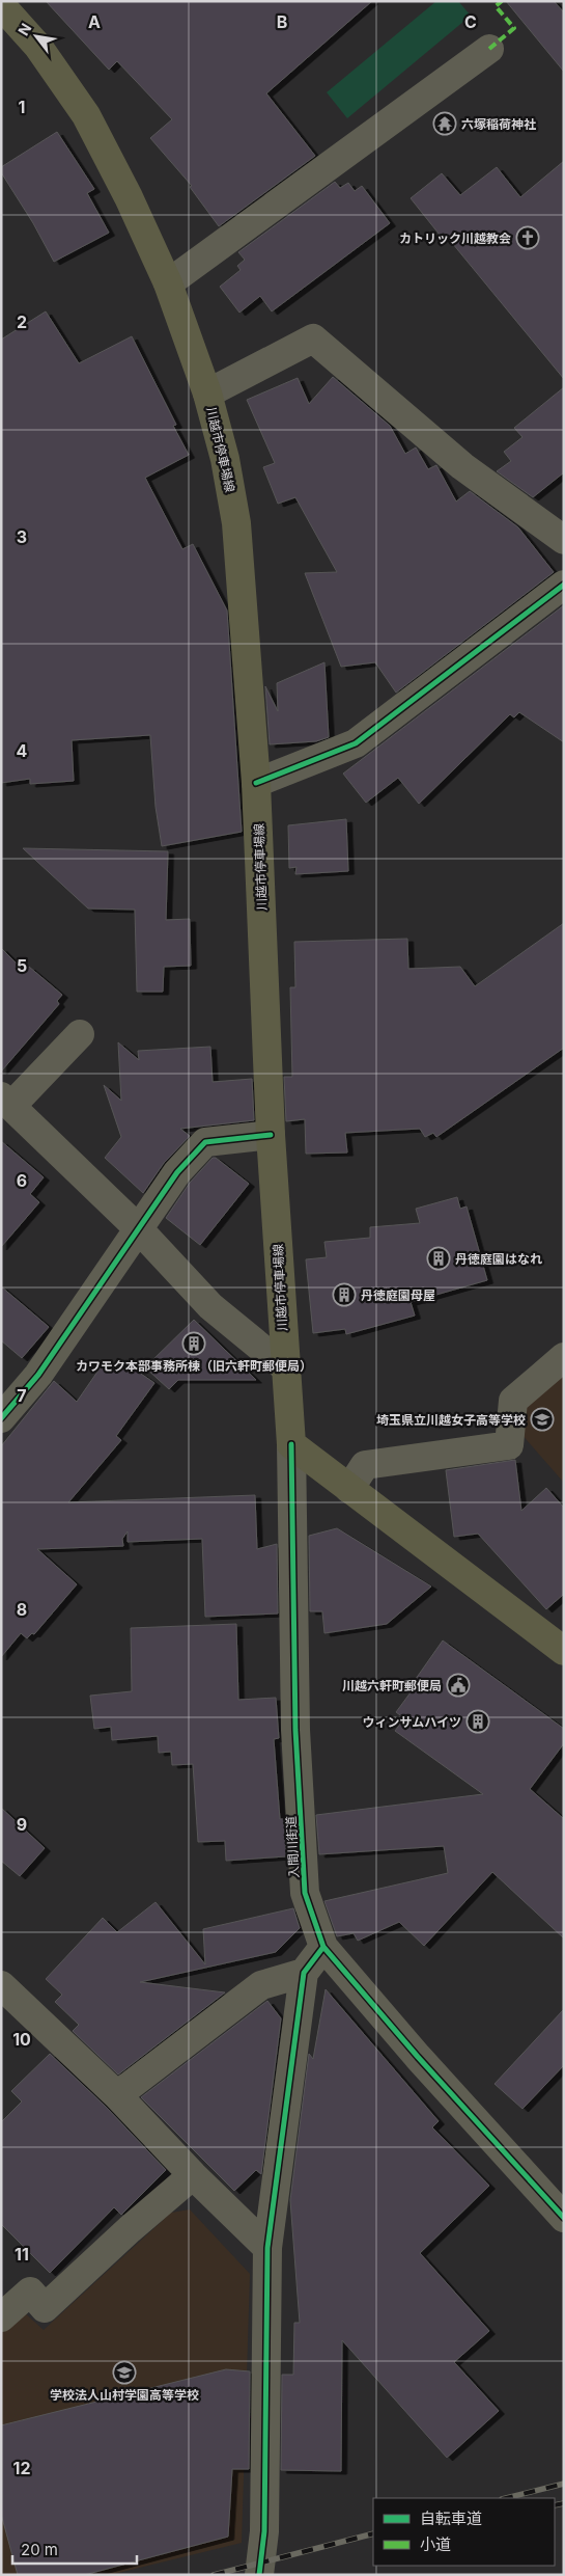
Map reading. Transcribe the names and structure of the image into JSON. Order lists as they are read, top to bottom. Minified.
{"streets":{"main road":["川越市停車場線"],"street":["入間川街道"]},"crossings":[["川越市停車場線","入間川街道"]],"places":{"temple":["六塚稲荷神社"],"church":["カトリック川越教会"],"building":["丹徳庭園はなれ","丹徳庭園母屋","カワモク本部事務所棟（旧六軒町郵便局）","ウィンサムハイツ"],"school or university":["埼玉県立川越女子高等学校","学校法人山村学園高等学校"],"public building":["川越六軒町郵便局"]},"legend":["自転車道","小道"],"scale_bar":"20 m","north":"top left","grid":{"columns":["A","B","C"],"rows":["1","2","3","4","5","6","7","8","9","10","11","12"]}}
